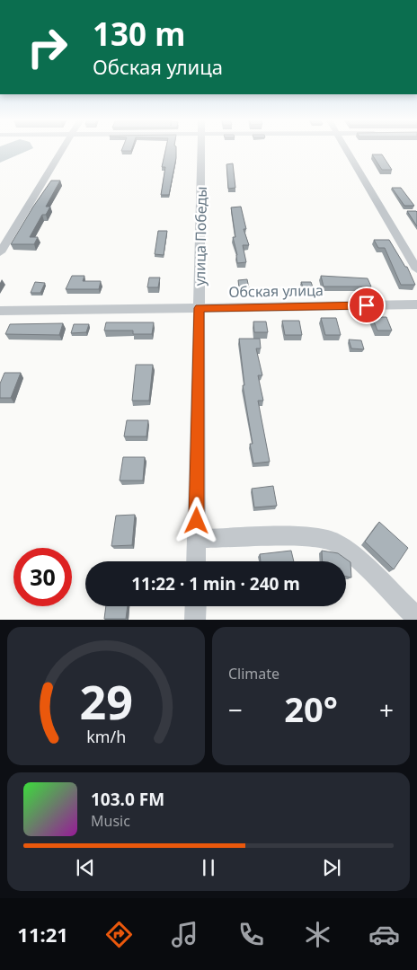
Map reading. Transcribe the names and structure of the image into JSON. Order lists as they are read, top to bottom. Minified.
{"streets":{"street":["улица Победы","Обская улица"]},"crossings":[["улица Победы","Обская улица"]],"page":{"turn":["130 m","Обская улица"],"limit":"30","trip":"11:22 · 1 min · 240 m","tile":"Climate","heat":["−","20°","+"],"song":["103.0 FM","Music"],"tabs":"11:21","gauge":["29","km/h"]}}
